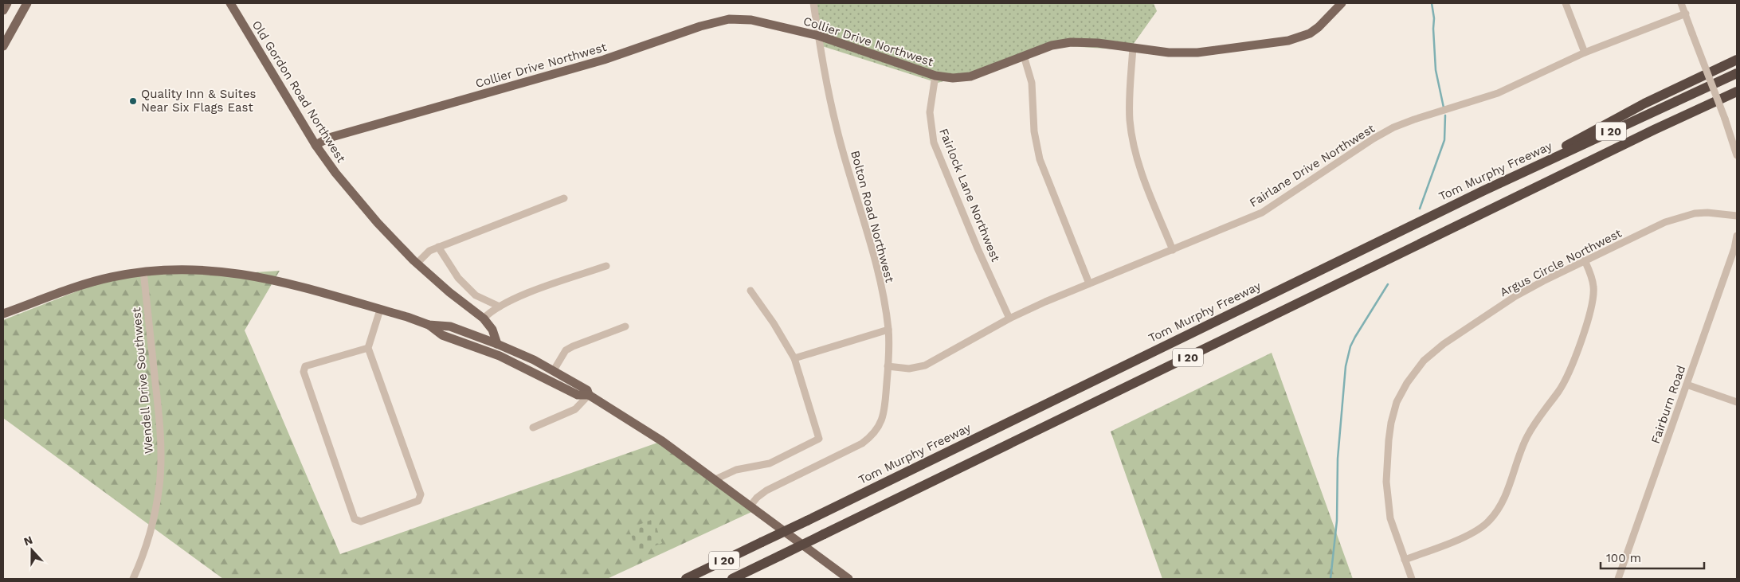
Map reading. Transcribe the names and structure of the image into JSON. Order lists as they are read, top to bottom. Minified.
{"streets":{"highway":["I 20","Tom Murphy Freeway"],"main road":["Collier Drive Northwest","Old Gordon Road Northwest"],"street":["Fairlane Drive Northwest","Fairlock Lane Northwest","Bolton Road Northwest","Argus Circle Northwest","Wendell Drive Southwest","Fairburn Road"]},"crossings":[["Collier Drive Northwest","Old Gordon Road Northwest"],["Collier Drive Northwest","Fairlock Lane Northwest"],["Collier Drive Northwest","Bolton Road Northwest"],["Fairlane Drive Northwest","Fairlock Lane Northwest"],["Fairlane Drive Northwest","Bolton Road Northwest"]],"places":["Quality Inn & Suites Near Six Flags East"],"scale_bar":"100 m","north":"top"}
